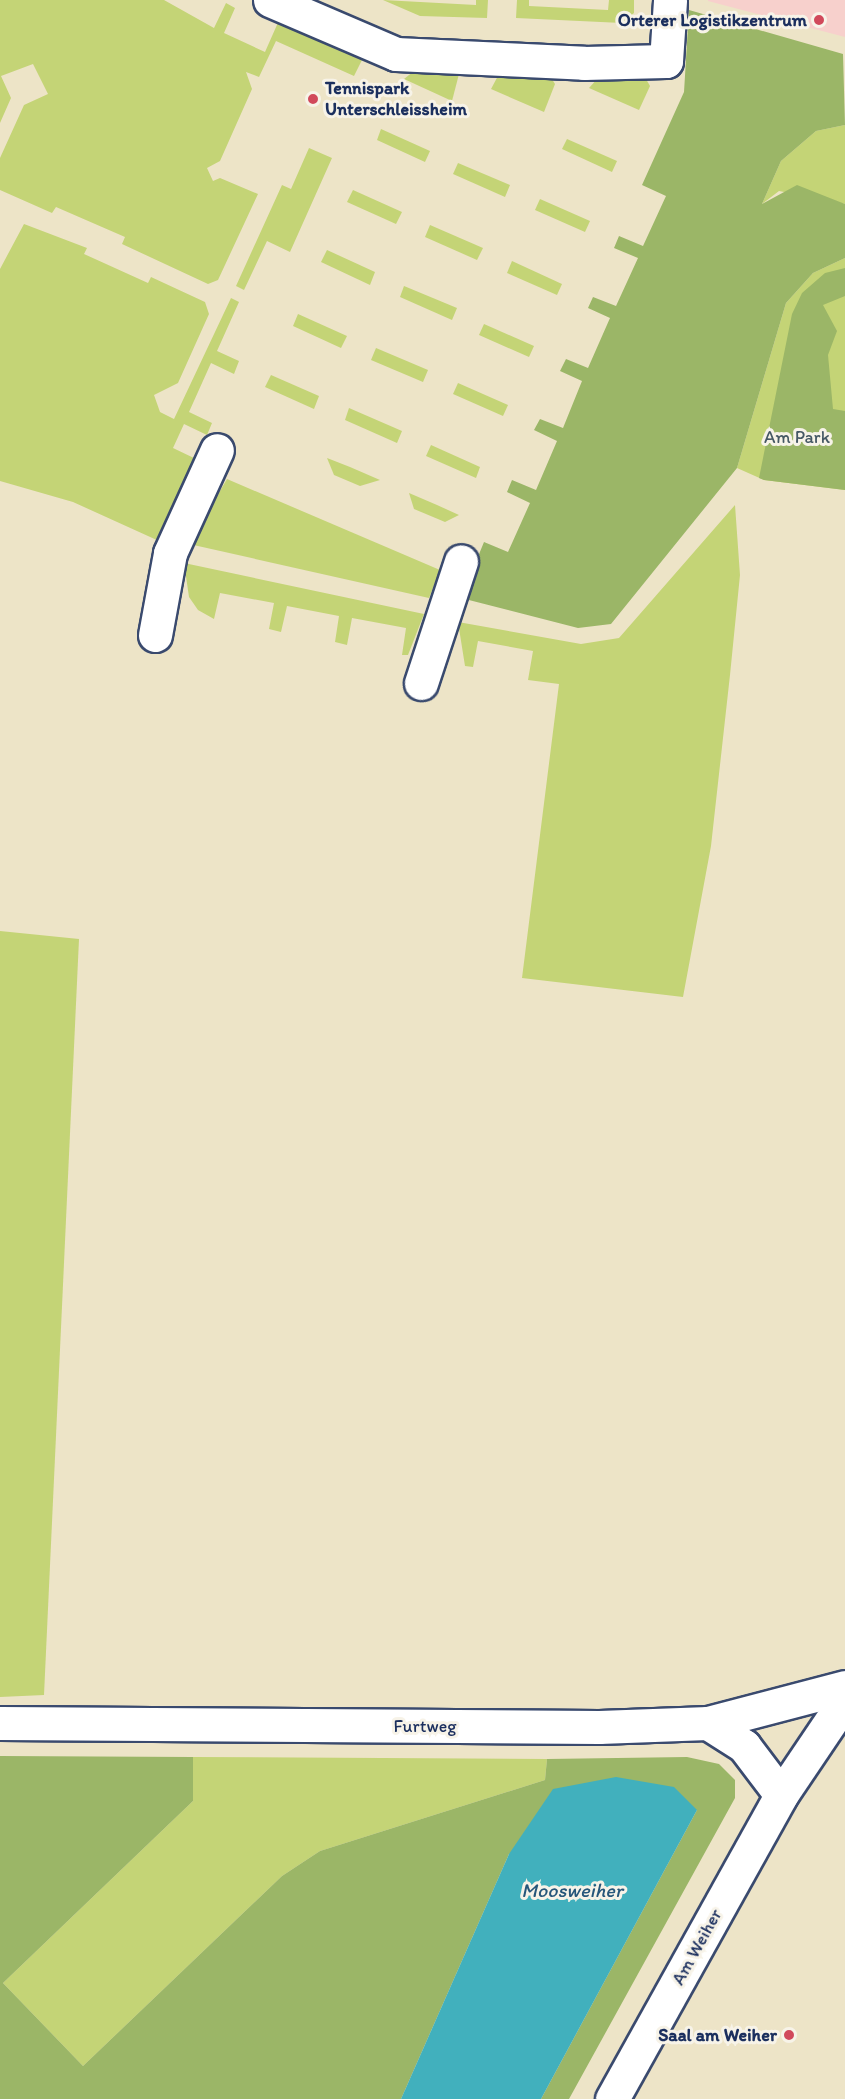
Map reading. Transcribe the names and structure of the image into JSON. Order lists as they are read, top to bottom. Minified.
{"streets":{"street":["Furtweg","Am Weiher"]},"water":["Moosweiher"],"parks":["Am Park"],"places":["Orterer Logistikzentrum","Tennispark Unterschleissheim","Saal am Weiher"]}
